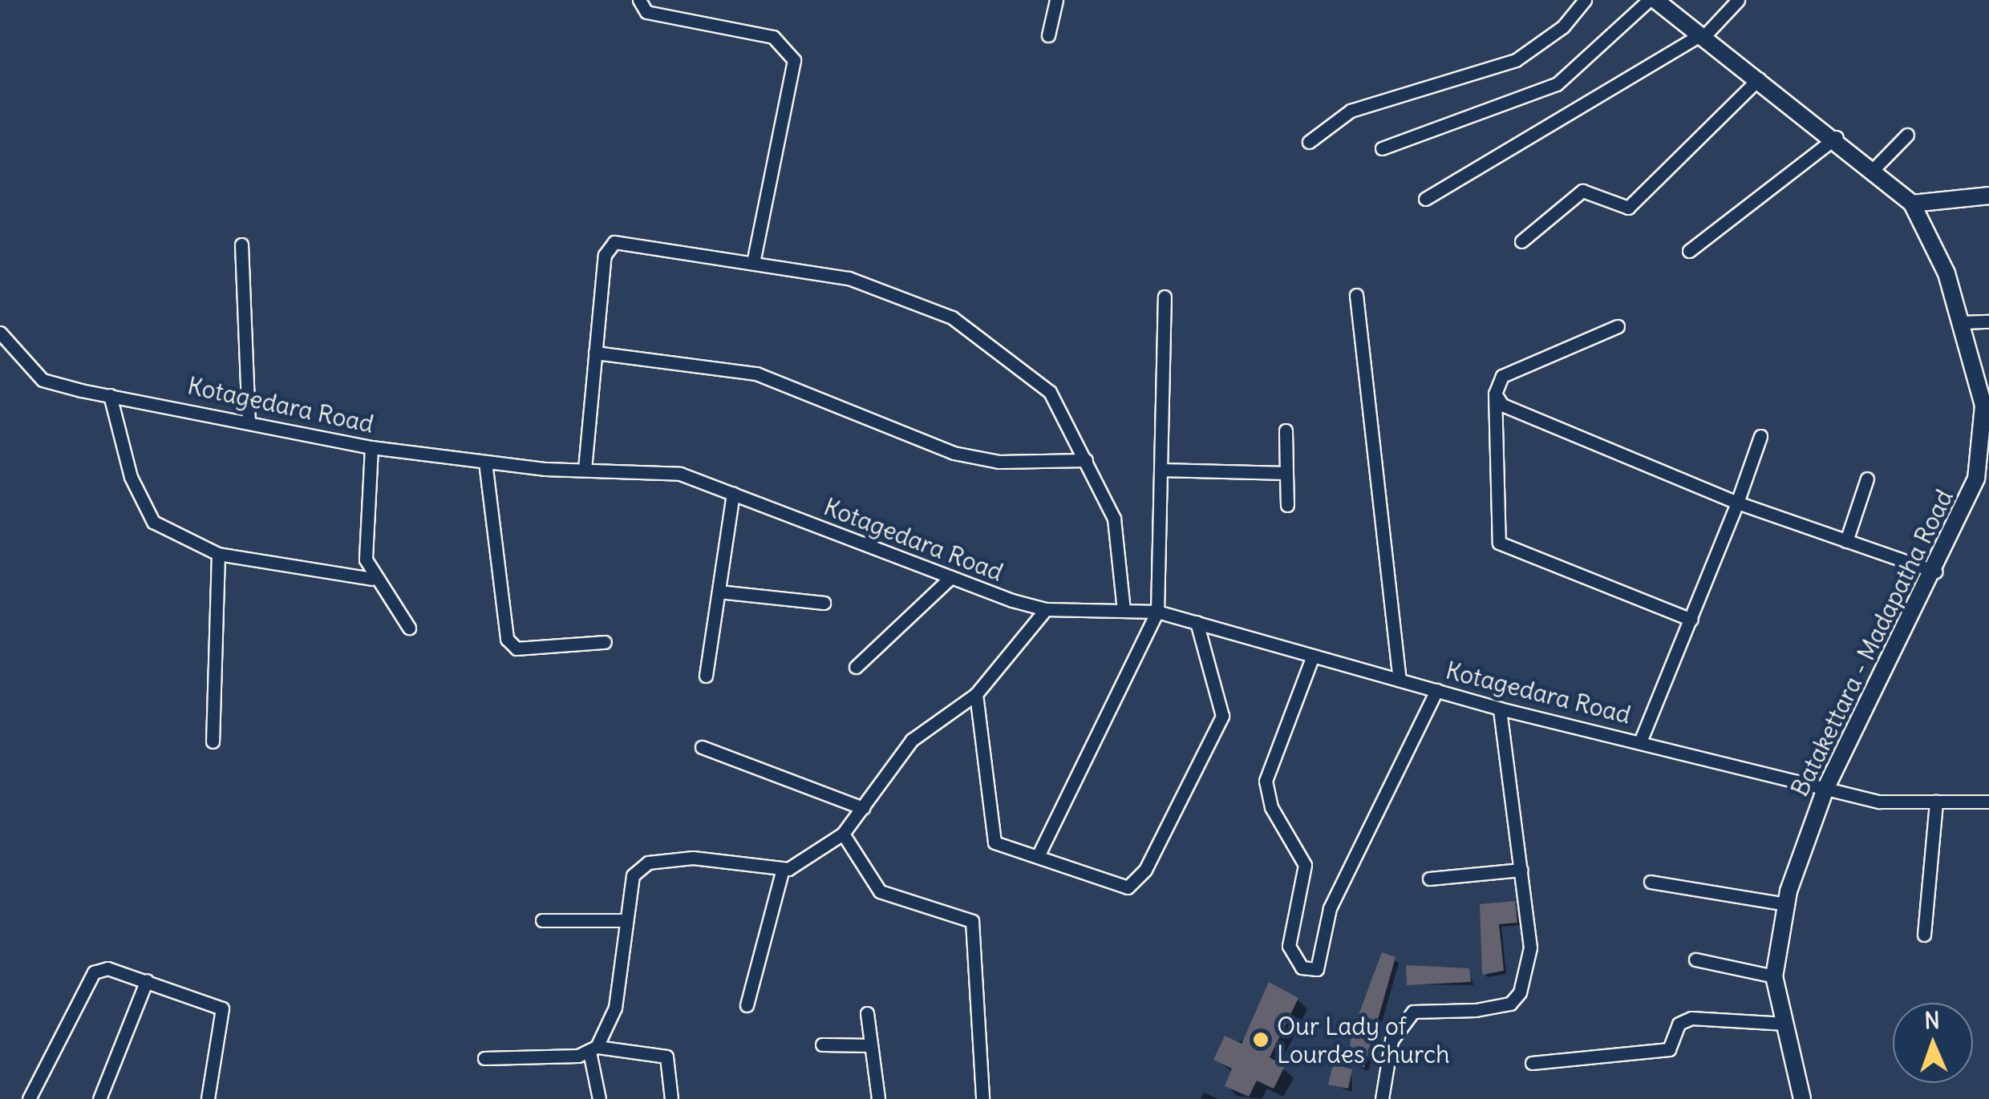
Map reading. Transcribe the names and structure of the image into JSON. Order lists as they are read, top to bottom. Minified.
{"streets":{"street":["Kotagedara Road","Batakettara - Madapatha Road"]},"crossings":[["Kotagedara Road","Batakettara - Madapatha Road"]],"places":["Our Lady of Lourdes Church"],"north":"top"}
